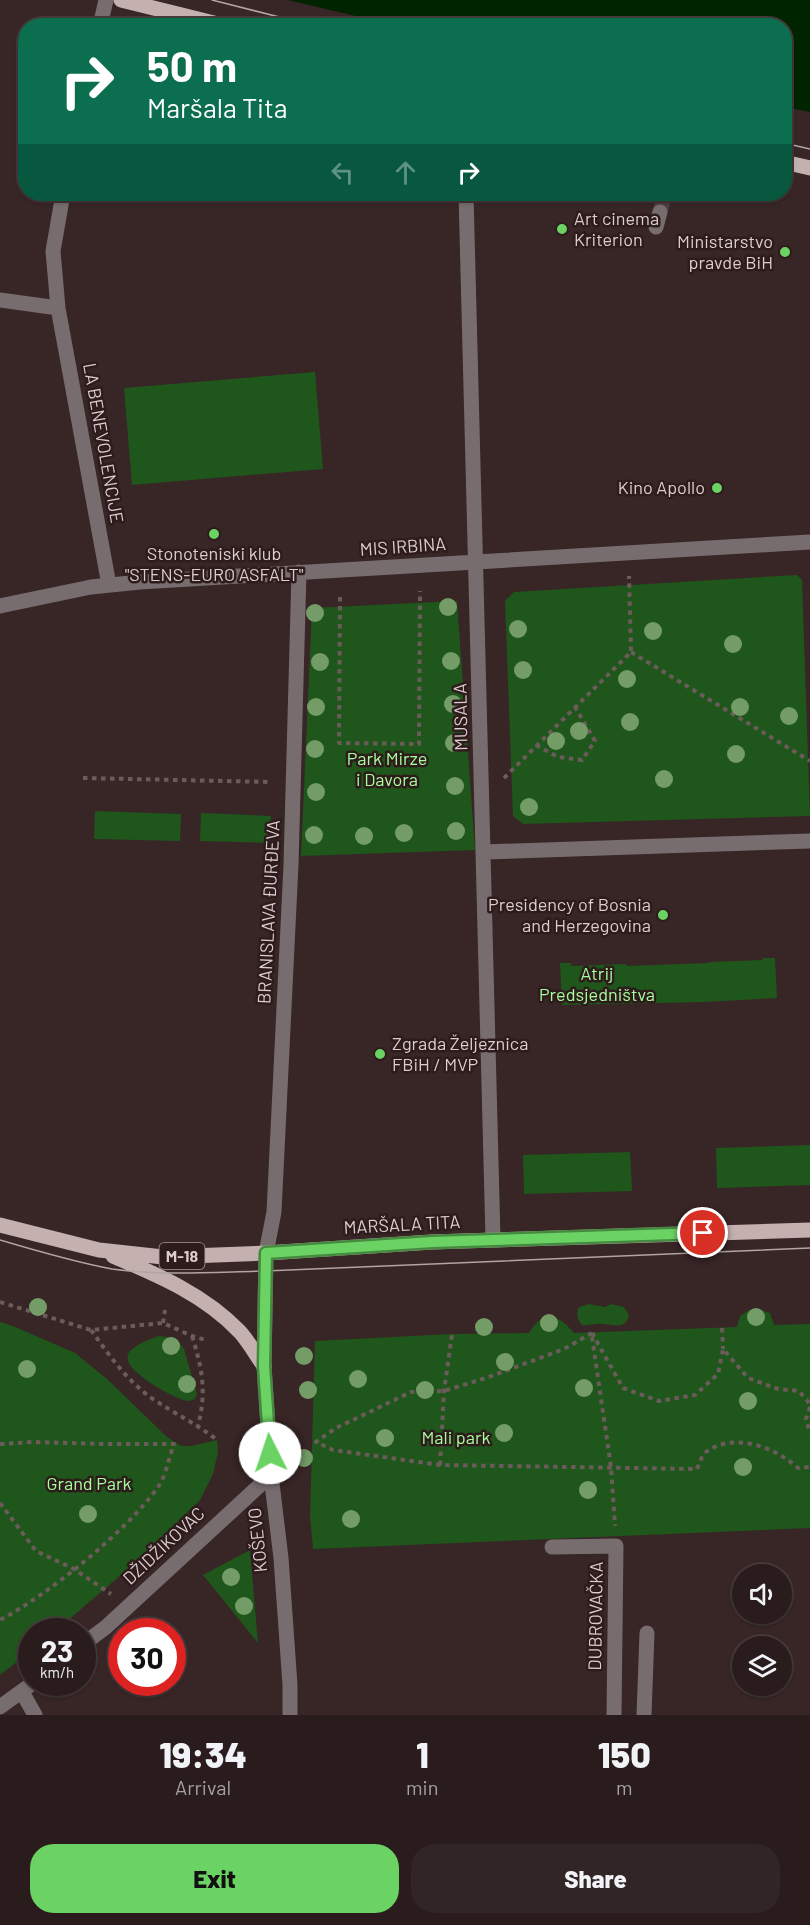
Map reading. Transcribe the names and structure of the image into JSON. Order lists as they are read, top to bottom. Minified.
{"streets":{"main road":["MARŠALA TITA","M-18"],"street":["LA BENEVOLENCIJE","MIS IRBINA","MUSALA","BRANISLAVA ĐURĐEVA","KOŠEVO","DŽIDŽIKOVAC","DUBROVAČKA"]},"crossings":[["LA BENEVOLENCIJE","MIS IRBINA"],["MIS IRBINA","MUSALA"],["MIS IRBINA","BRANISLAVA ĐURĐEVA"],["MUSALA","MARŠALA TITA"],["BRANISLAVA ĐURĐEVA","MARŠALA TITA"],["BRANISLAVA ĐURĐEVA","KOŠEVO"],["MARŠALA TITA","KOŠEVO"],["KOŠEVO","DŽIDŽIKOVAC"]],"parks":["Park Mirze i Davora","Atrij Predsjedništva","Mali park","Grand Park"],"places":["Art cinema Kriterion","Ministarstvo pravde BiH","Kino Apollo","Stonoteniski klub \"STENS-EURO ASFALT\"","Presidency of Bosnia and Herzegovina","Zgrada Željeznica FBiH / MVP"],"page":{"turn":["50 m","Maršala Tita"],"speed":"23 km/h","limit":"30","eta":["19:34","Arrival","1","min","150","m"],"buttons":["Exit","Share"]}}
